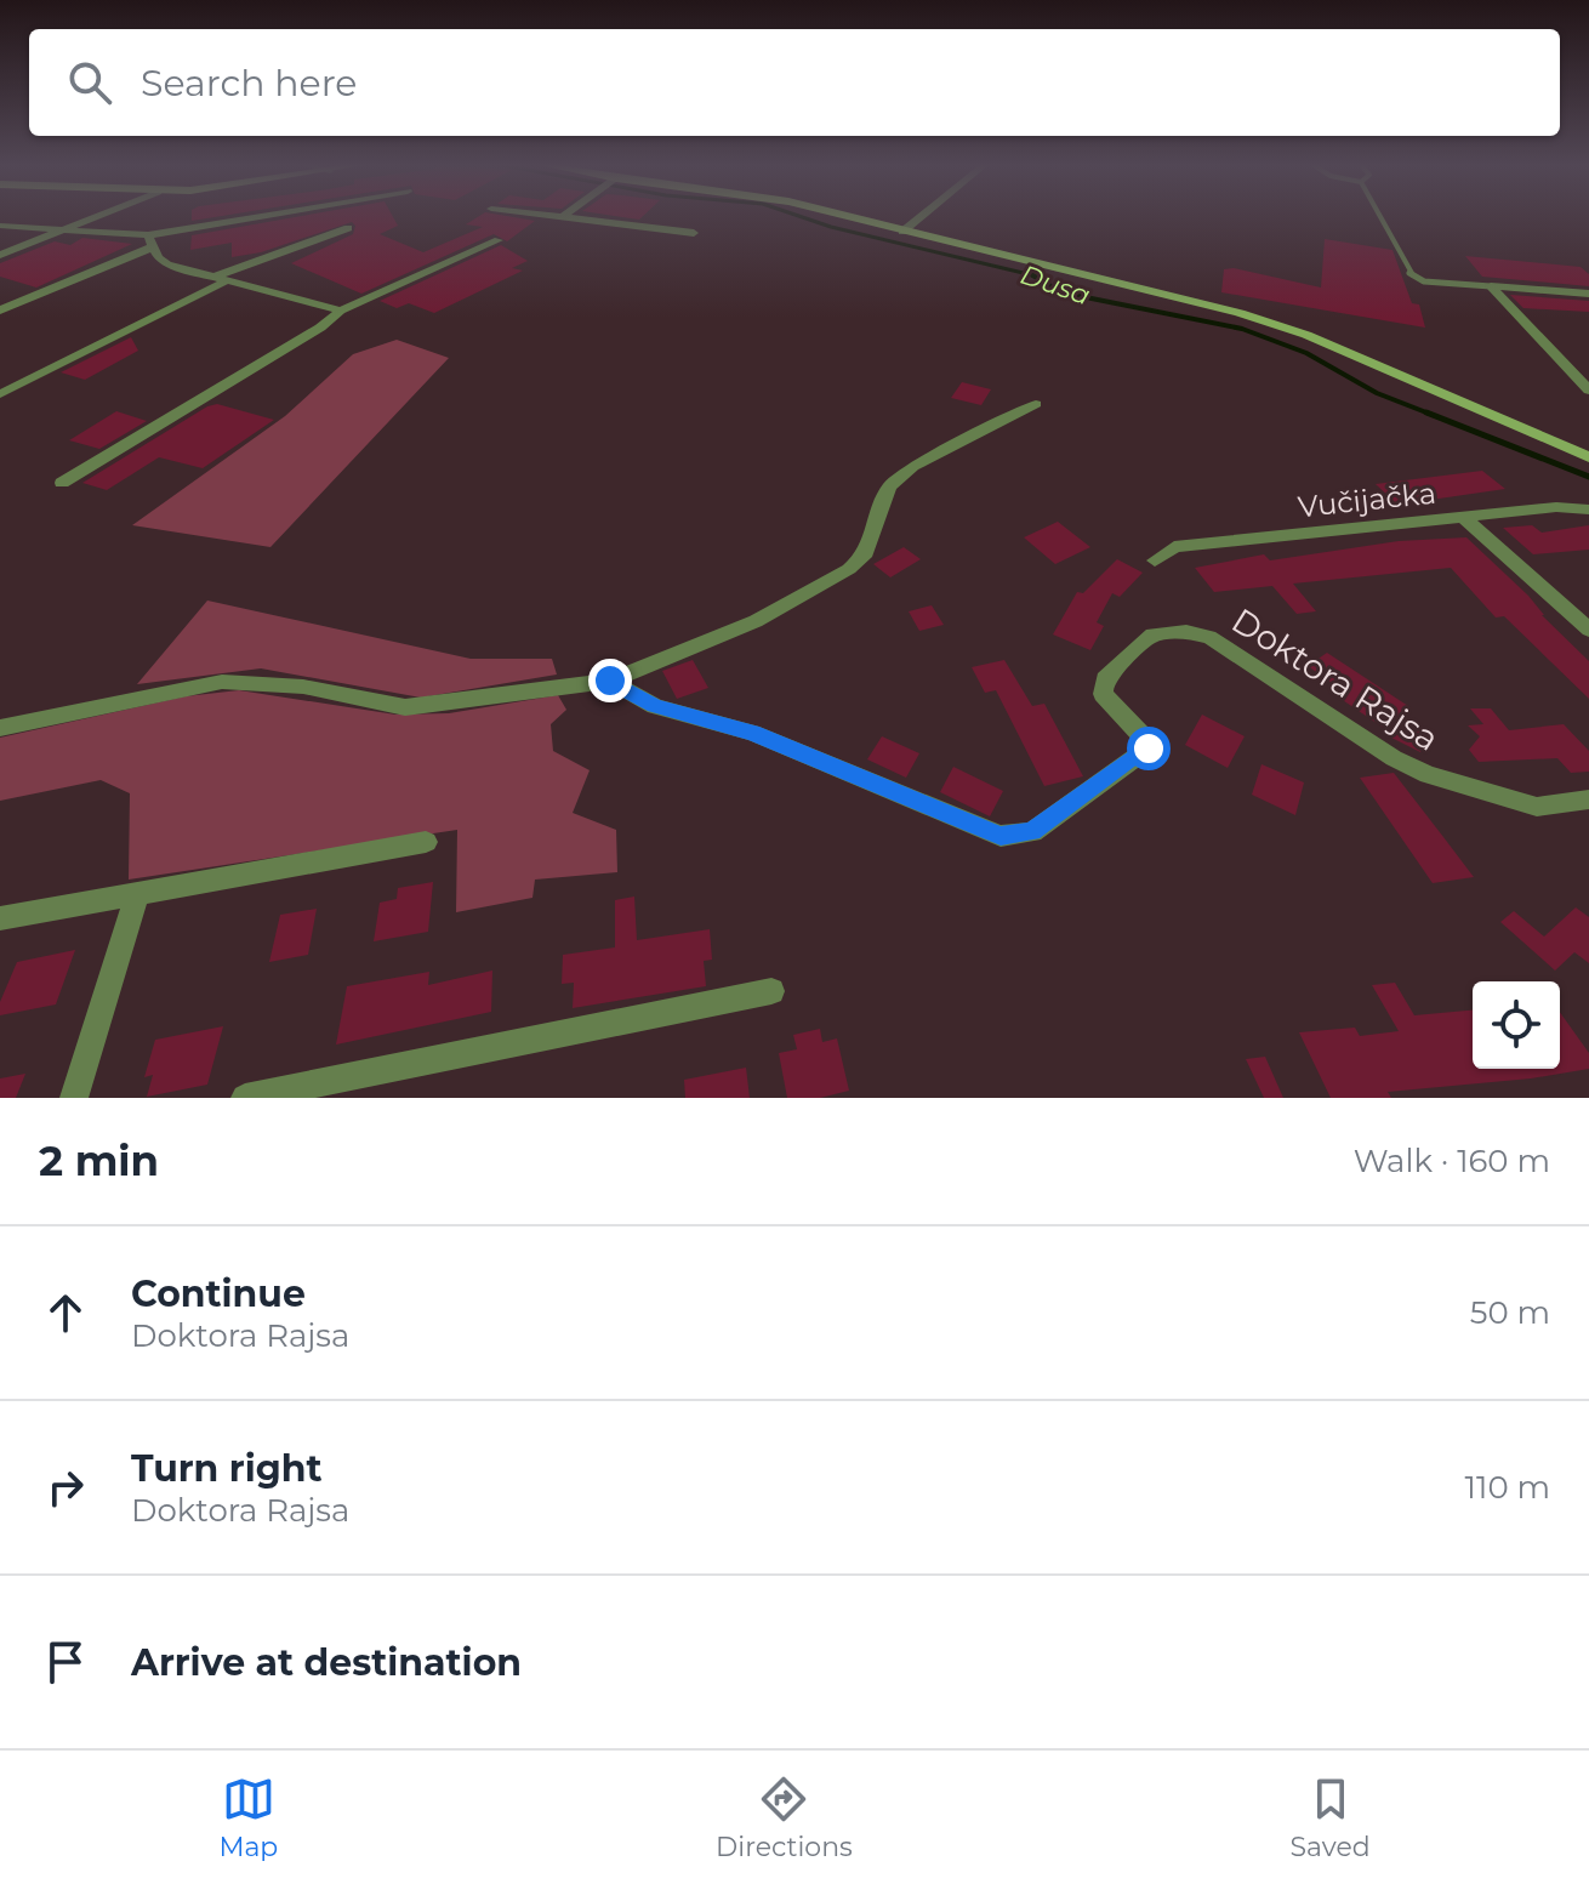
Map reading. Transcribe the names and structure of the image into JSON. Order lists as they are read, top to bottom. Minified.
{"streets":{"street":["Vučijačka","Doktora Rajsa"]},"water":["Dusa"],"page":{"search":"Search here","heading":["2 min","Walk · 160 m"],"list":[["Continue","Doktora Rajsa","50 m"],["Turn right","Doktora Rajsa","110 m"],"Arrive at destination"],"nav":["Map","Directions","Saved"]}}
